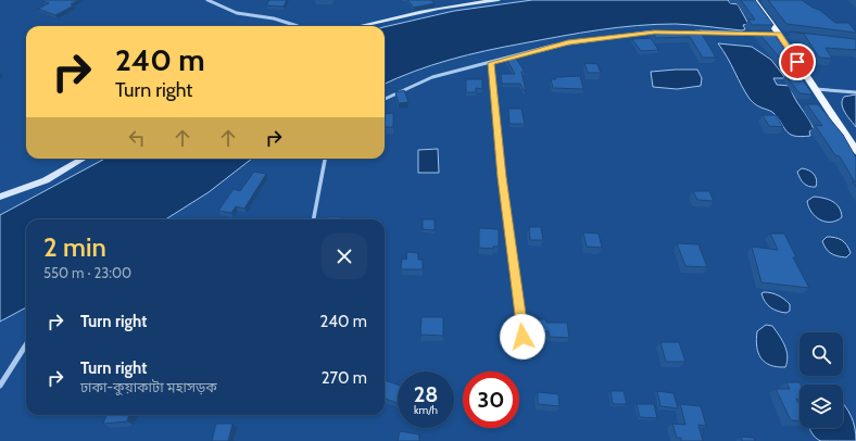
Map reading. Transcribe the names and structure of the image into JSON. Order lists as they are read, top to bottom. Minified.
{"page":{"turn":["240 m","Turn right"],"heading":["2 min","550 m · 23:00"],"list":[{"name":"Turn right","value":"240 m"},{"name":"Turn right","note":"ঢাকা-কুয়াকাটা মহাসড়ক","value":"270 m"}],"speed":"28 km/h","limit":"30"}}
